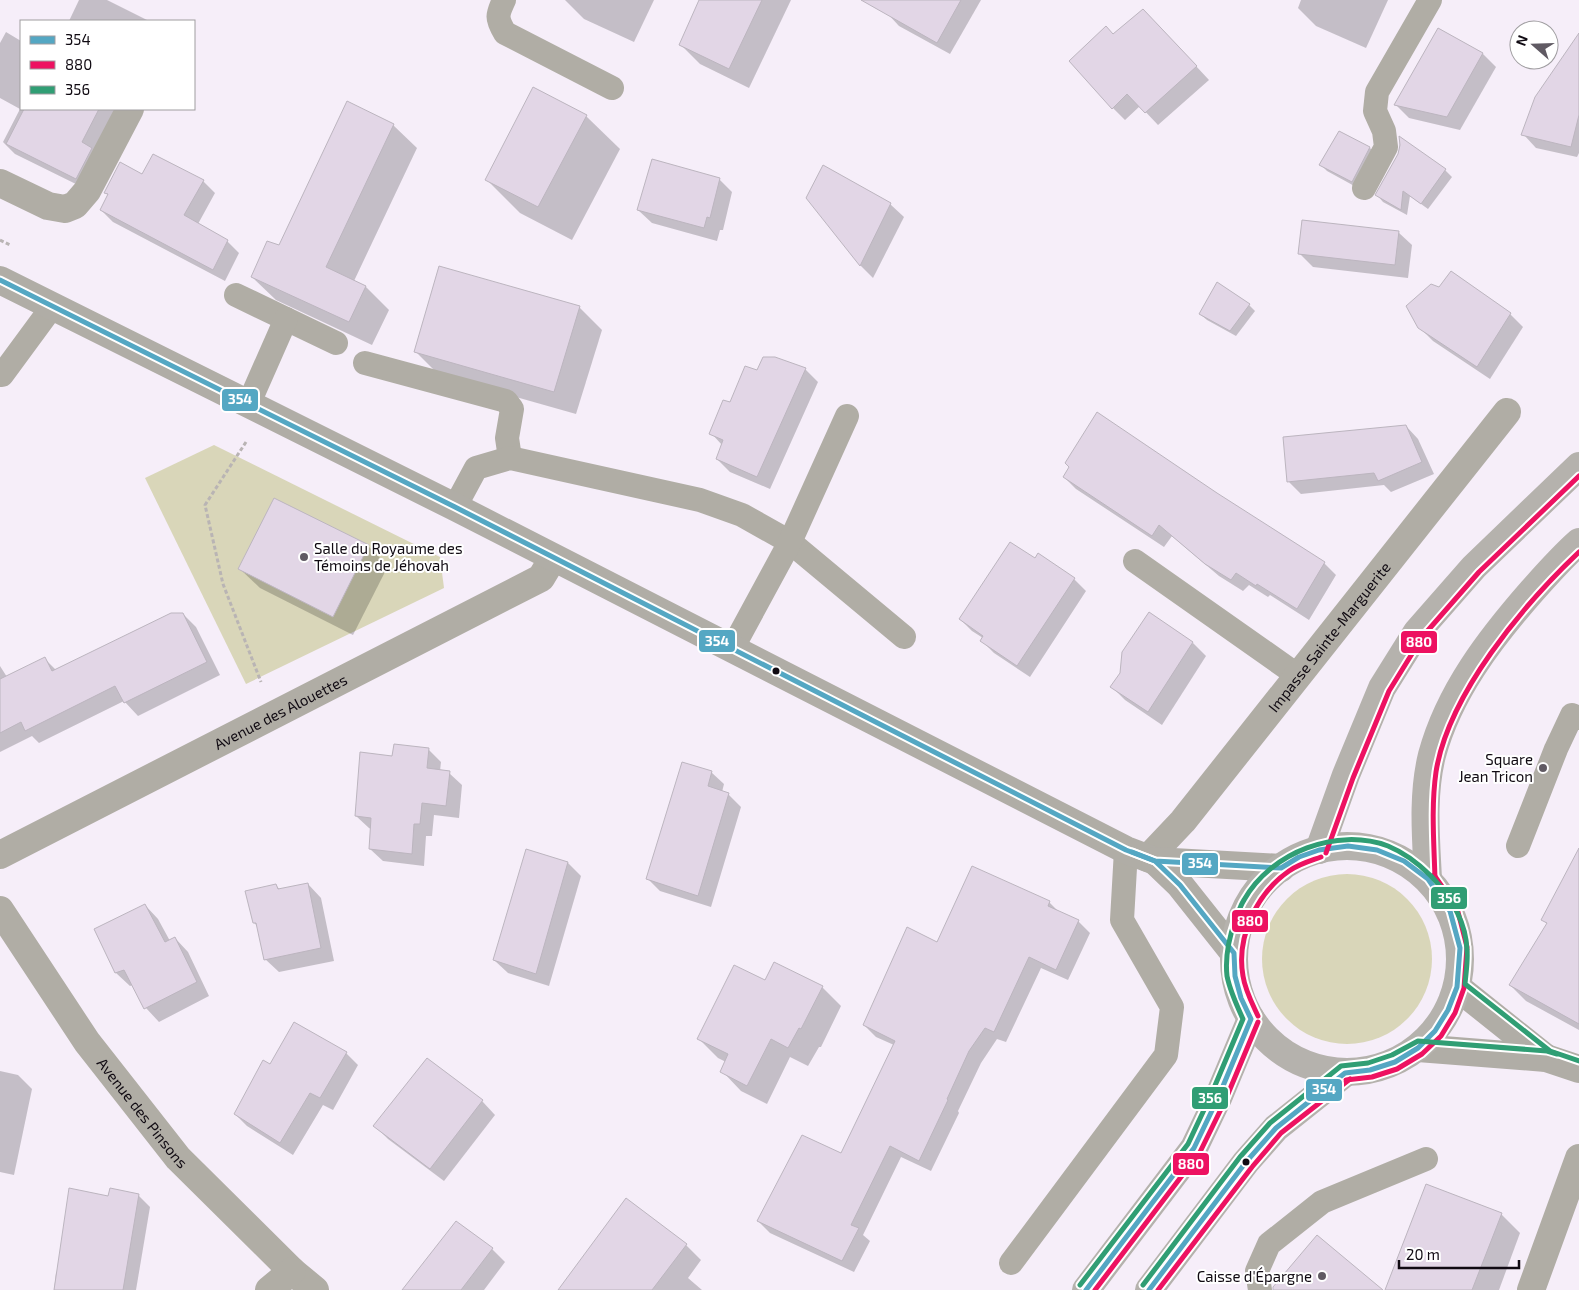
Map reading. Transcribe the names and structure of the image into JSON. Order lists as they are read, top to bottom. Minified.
{"streets":{"street":["Impasse Sainte-Marguerite","Avenue des Alouettes","Avenue des Pinsons"]},"places":["Salle du Royaume des Témoins de Jéhovah","Square Jean Tricon","Caisse d'Épargne"],"lines":["transit line 354","transit line 880","transit line 356"],"legend":["354","880","356"],"scale_bar":"20 m","north":"left"}
